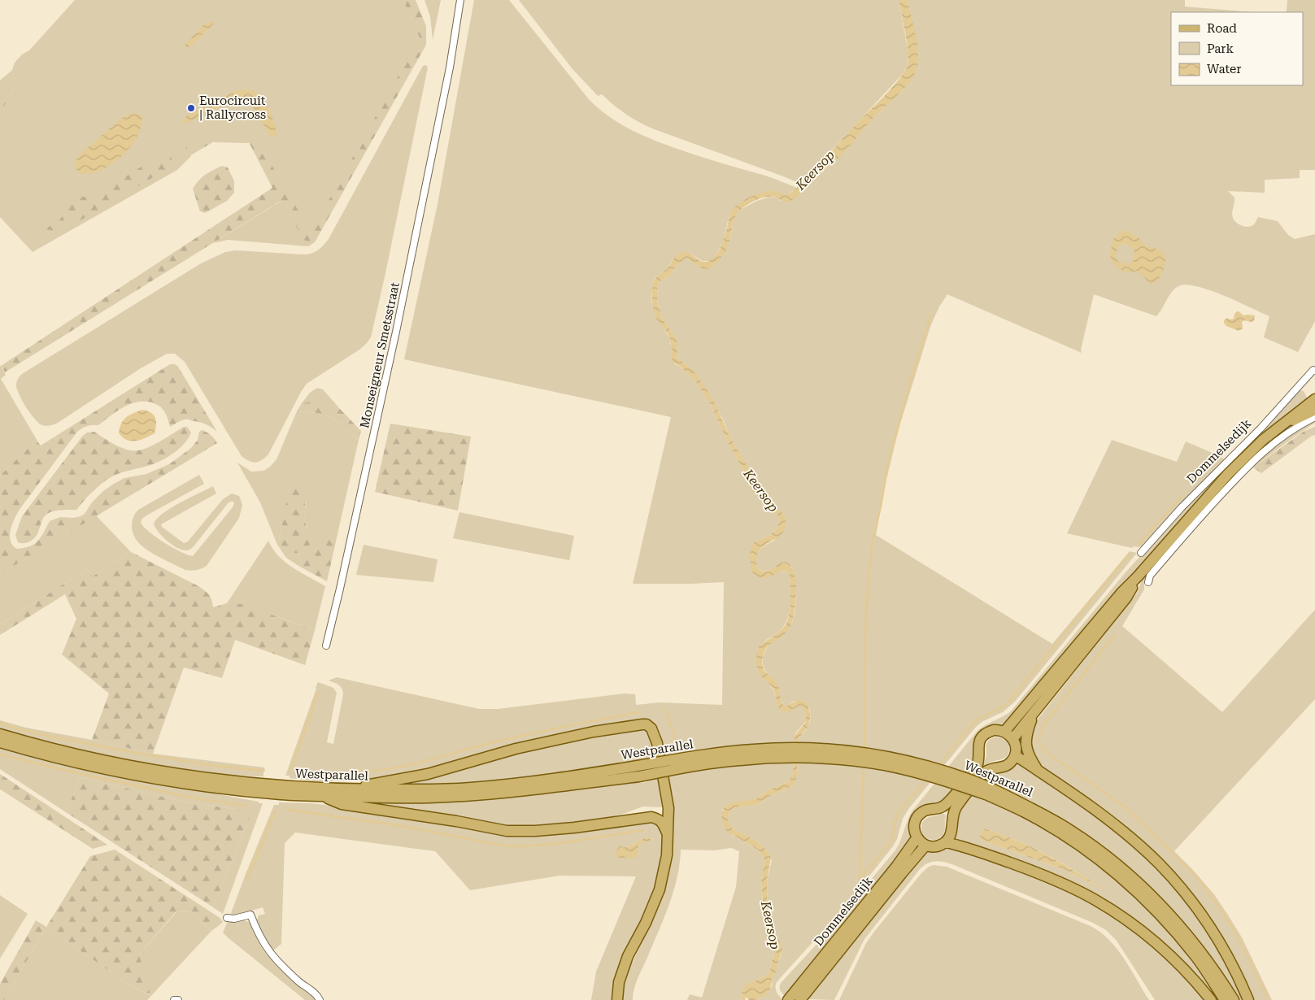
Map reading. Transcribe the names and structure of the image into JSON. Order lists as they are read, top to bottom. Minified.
{"streets":{"main road":["Dommelsedijk","Westparallel"],"street":["Monseigneur Smetsstraat"]},"water":["Keersop"],"places":["Eurocircuit | Rallycross"],"legend":["Road","Park","Water"]}
